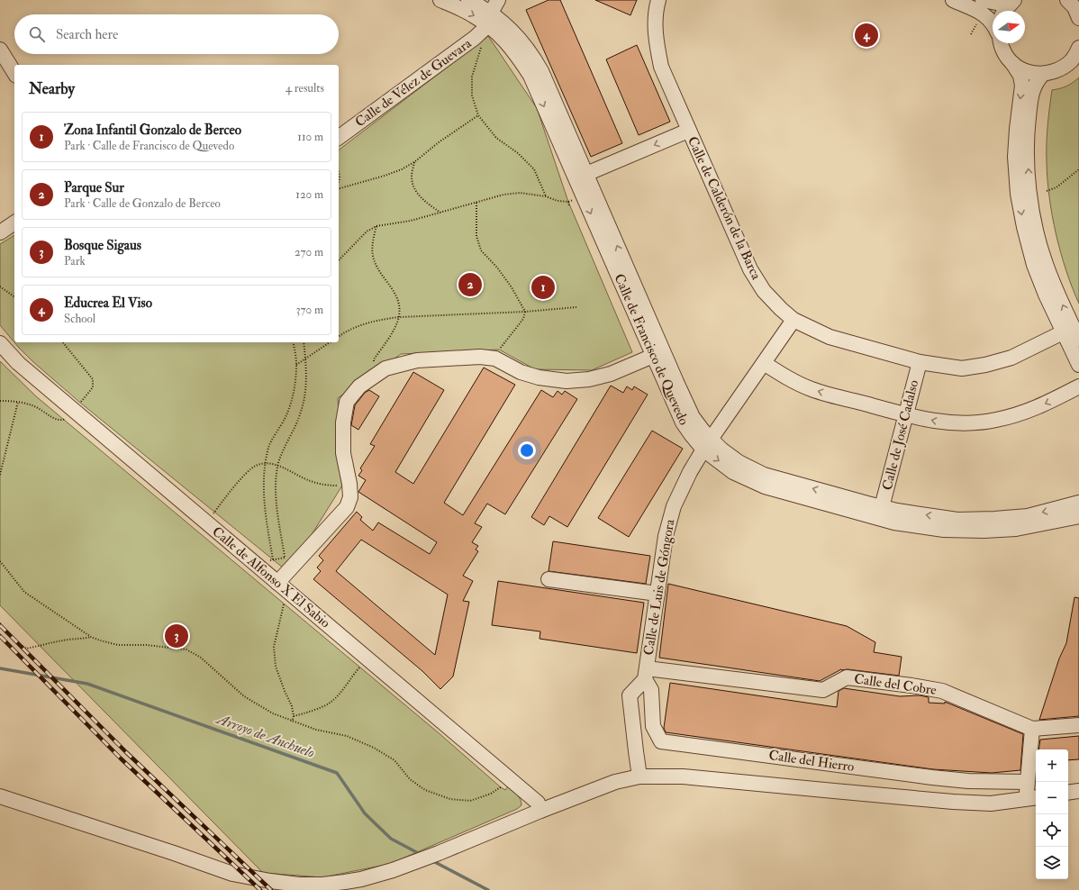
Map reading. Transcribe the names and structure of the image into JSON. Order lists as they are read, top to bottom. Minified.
{"streets":{"street":["Calle de Vélez de Guevara","Calle de Calderón de la Barca","Calle de Francisco de Quevedo","Calle de José Cadalso","Calle de Alfonso X El Sabio","Calle de Luis de Góngora","Calle del Cobre","Calle del Hierro"]},"crossings":[["Calle de Vélez de Guevara","Calle de Francisco de Quevedo"],["Calle de Calderón de la Barca","Calle de José Cadalso"],["Calle de Calderón de la Barca","Calle de Luis de Góngora"],["Calle de Francisco de Quevedo","Calle de José Cadalso"],["Calle de Francisco de Quevedo","Calle de Luis de Góngora"],["Calle de Luis de Góngora","Calle del Cobre"],["Calle de Luis de Góngora","Calle del Hierro"],["Calle del Cobre","Calle del Hierro"]],"water":["Arroyo de Anchuelo"],"north":"right","page":{"search":"Search here","pins":["4","2","1","3"],"heading":["Nearby","4 results"],"list":[{"mark":"1","name":"Zona Infantil Gonzalo de Berceo","note":"Park · Calle de Francisco de Quevedo","value":"110 m"},{"mark":"2","name":"Parque Sur","note":"Park · Calle de Gonzalo de Berceo","value":"120 m"},{"mark":"3","name":"Bosque Sigaus","note":"Park","value":"270 m"},{"mark":"4","name":"Educrea El Viso","note":"School","value":"370 m"}],"map_buttons":["+","−"]}}
